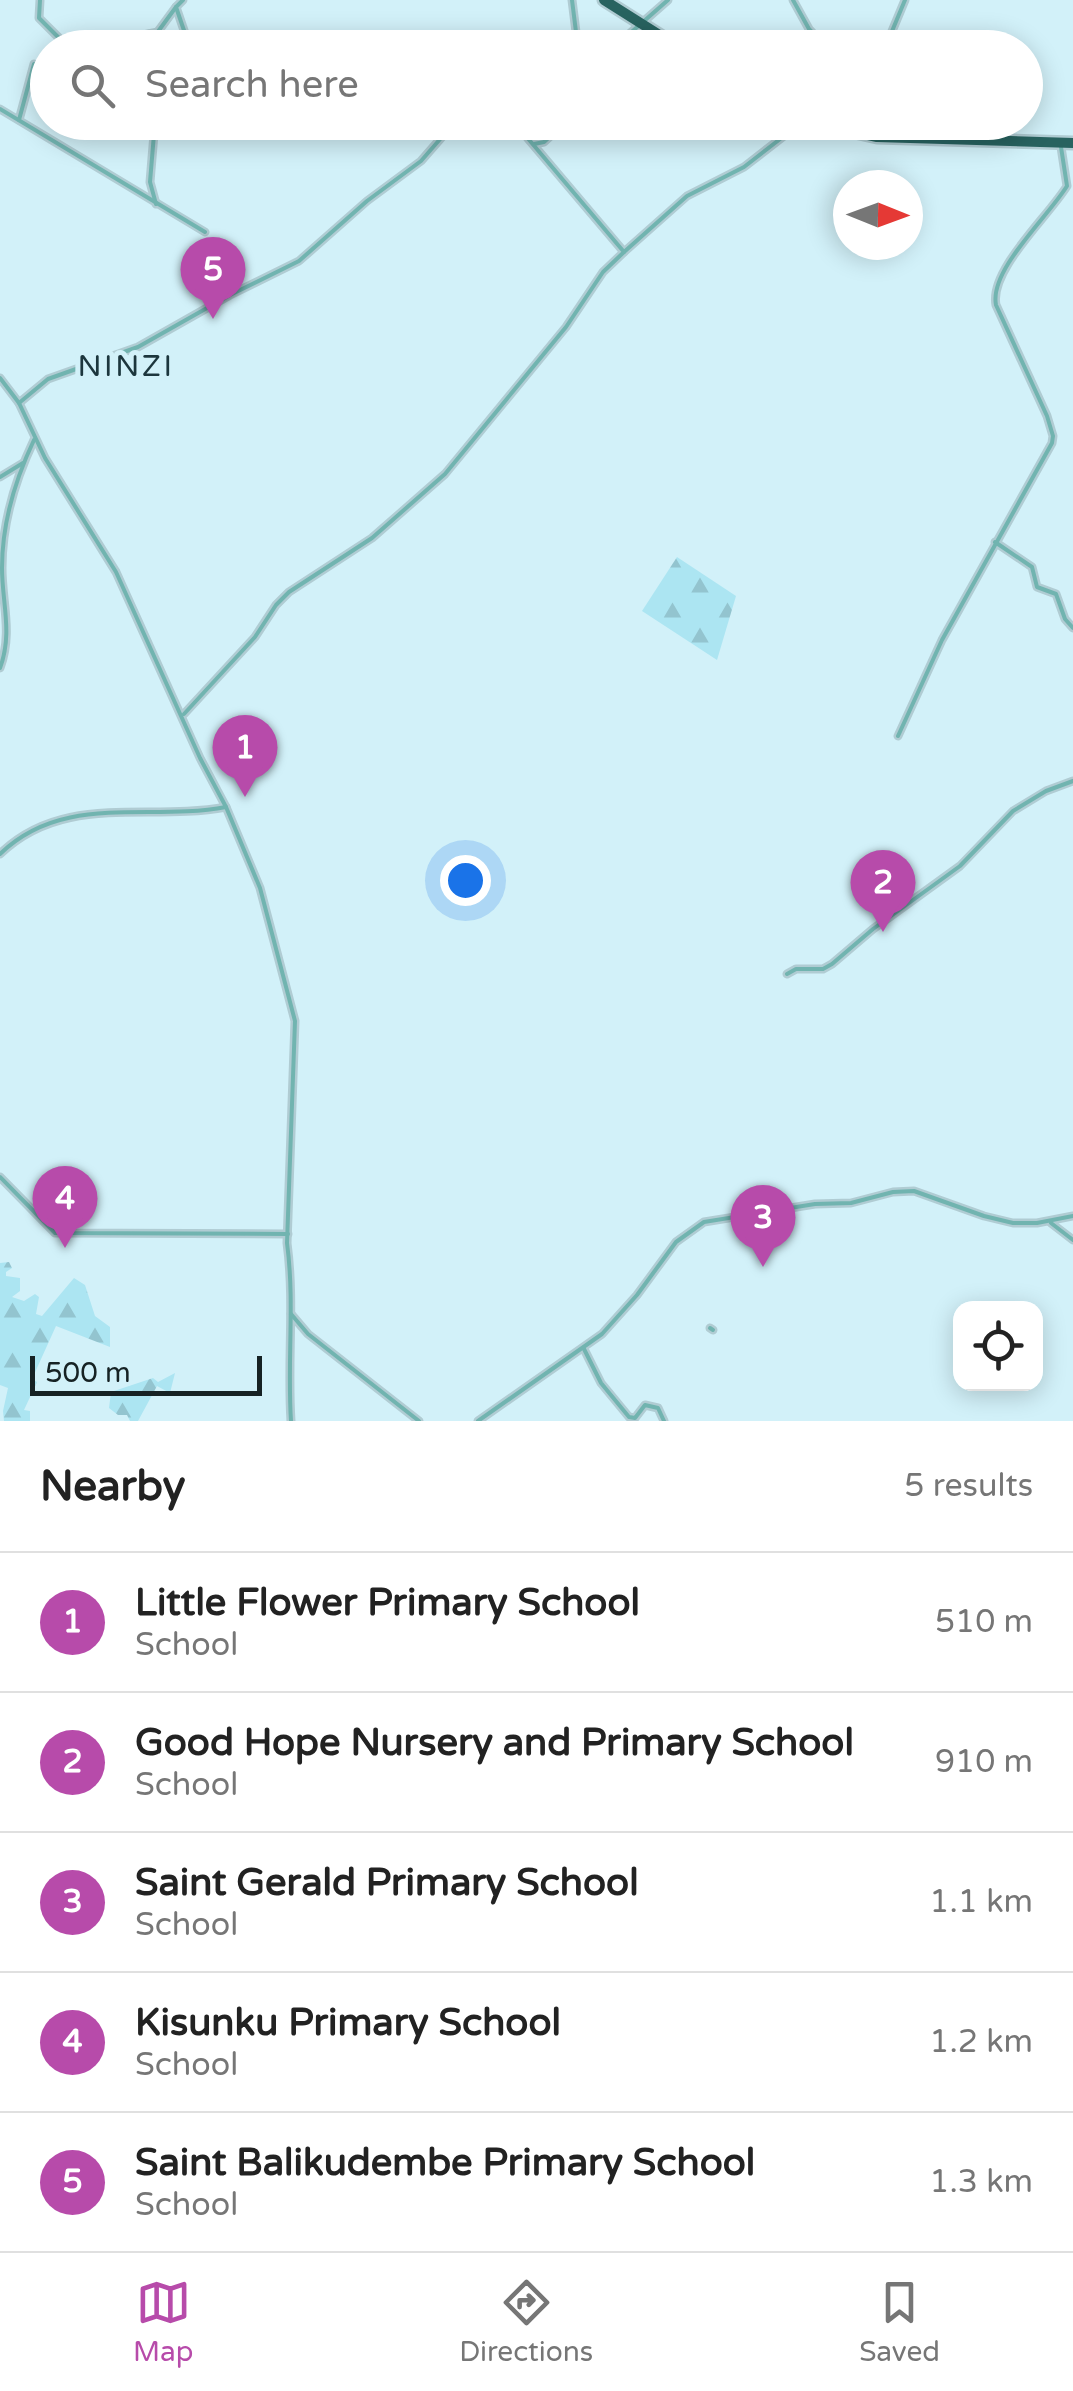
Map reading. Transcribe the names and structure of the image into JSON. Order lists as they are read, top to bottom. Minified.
{"districts":["NINZI"],"scale_bar":"500 m","north":"right","page":{"search":"Search here","pins":["5","1","2","4","3"],"scale":"500 m","heading":["Nearby","5 results"],"list":[{"mark":"1","name":"Little Flower Primary School","note":"School","value":"510 m"},{"mark":"2","name":"Good Hope Nursery and Primary School","note":"School","value":"910 m"},{"mark":"3","name":"Saint Gerald Primary School","note":"School","value":"1.1 km"},{"mark":"4","name":"Kisunku Primary School","note":"School","value":"1.2 km"},{"mark":"5","name":"Saint Balikudembe Primary School","note":"School","value":"1.3 km"}],"nav":["Map","Directions","Saved"]}}
